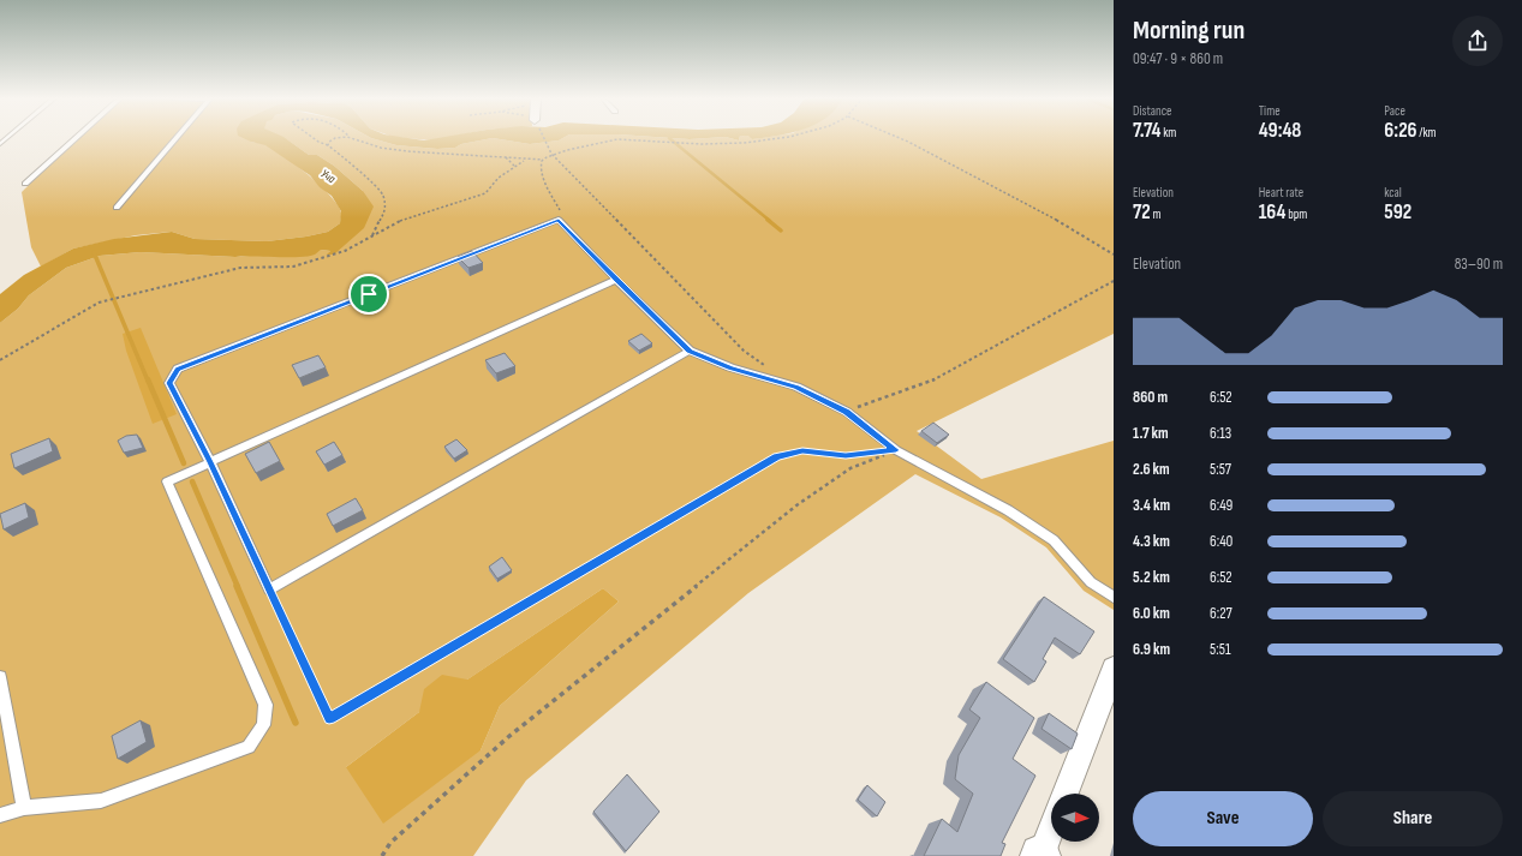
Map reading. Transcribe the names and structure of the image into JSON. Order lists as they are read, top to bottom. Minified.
{"water":["Уча"],"north":"right","page":{"heading":["Morning run","09:47 · 9 × 860 m"],"stats":[["Distance","7.74 km"],["Time","49:48"],["Pace","6:26 /km"],["Elevation","72 m"],["Heart rate","164 bpm"],["kcal","592"]],"chart":["Elevation","83–90 m"],"list":[{"name":"860 m","note":"6:52"},{"name":"1.7 km","note":"6:13"},{"name":"2.6 km","note":"5:57"},{"name":"3.4 km","note":"6:49"},{"name":"4.3 km","note":"6:40"},{"name":"5.2 km","note":"6:52"},{"name":"6.0 km","note":"6:27"},{"name":"6.9 km","note":"5:51"}],"buttons":["Save","Share"]}}
